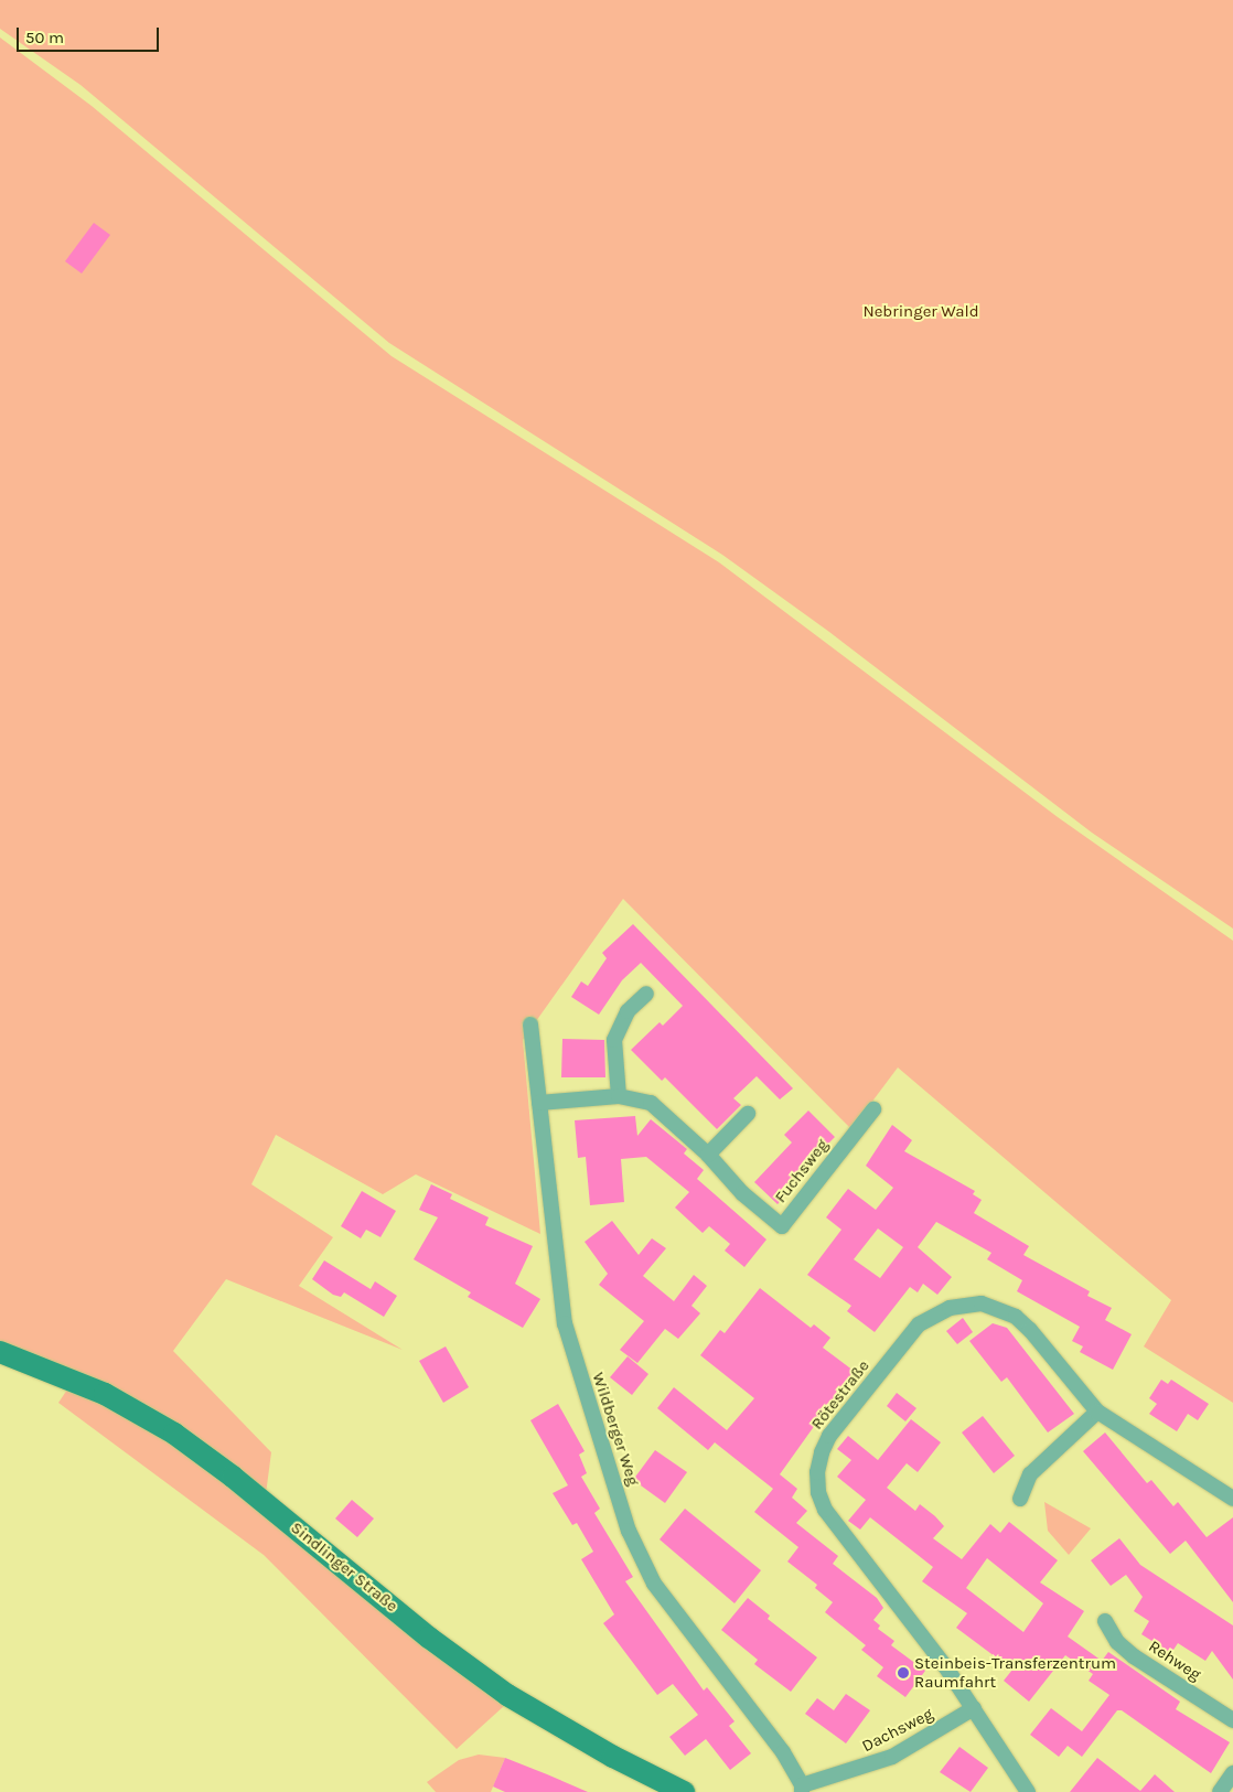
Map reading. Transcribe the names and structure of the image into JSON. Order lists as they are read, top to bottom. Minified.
{"streets":{"street":["Fuchsweg","Rötestraße","Wildberger Weg","Sindlinger Straße","Rehweg","Dachsweg"]},"crossings":[["Fuchsweg","Wildberger Weg"],["Rötestraße","Dachsweg"],["Wildberger Weg","Dachsweg"]],"parks":["Nebringer Wald"],"places":["Steinbeis-Transferzentrum Raumfahrt"],"scale_bar":"50 m"}
